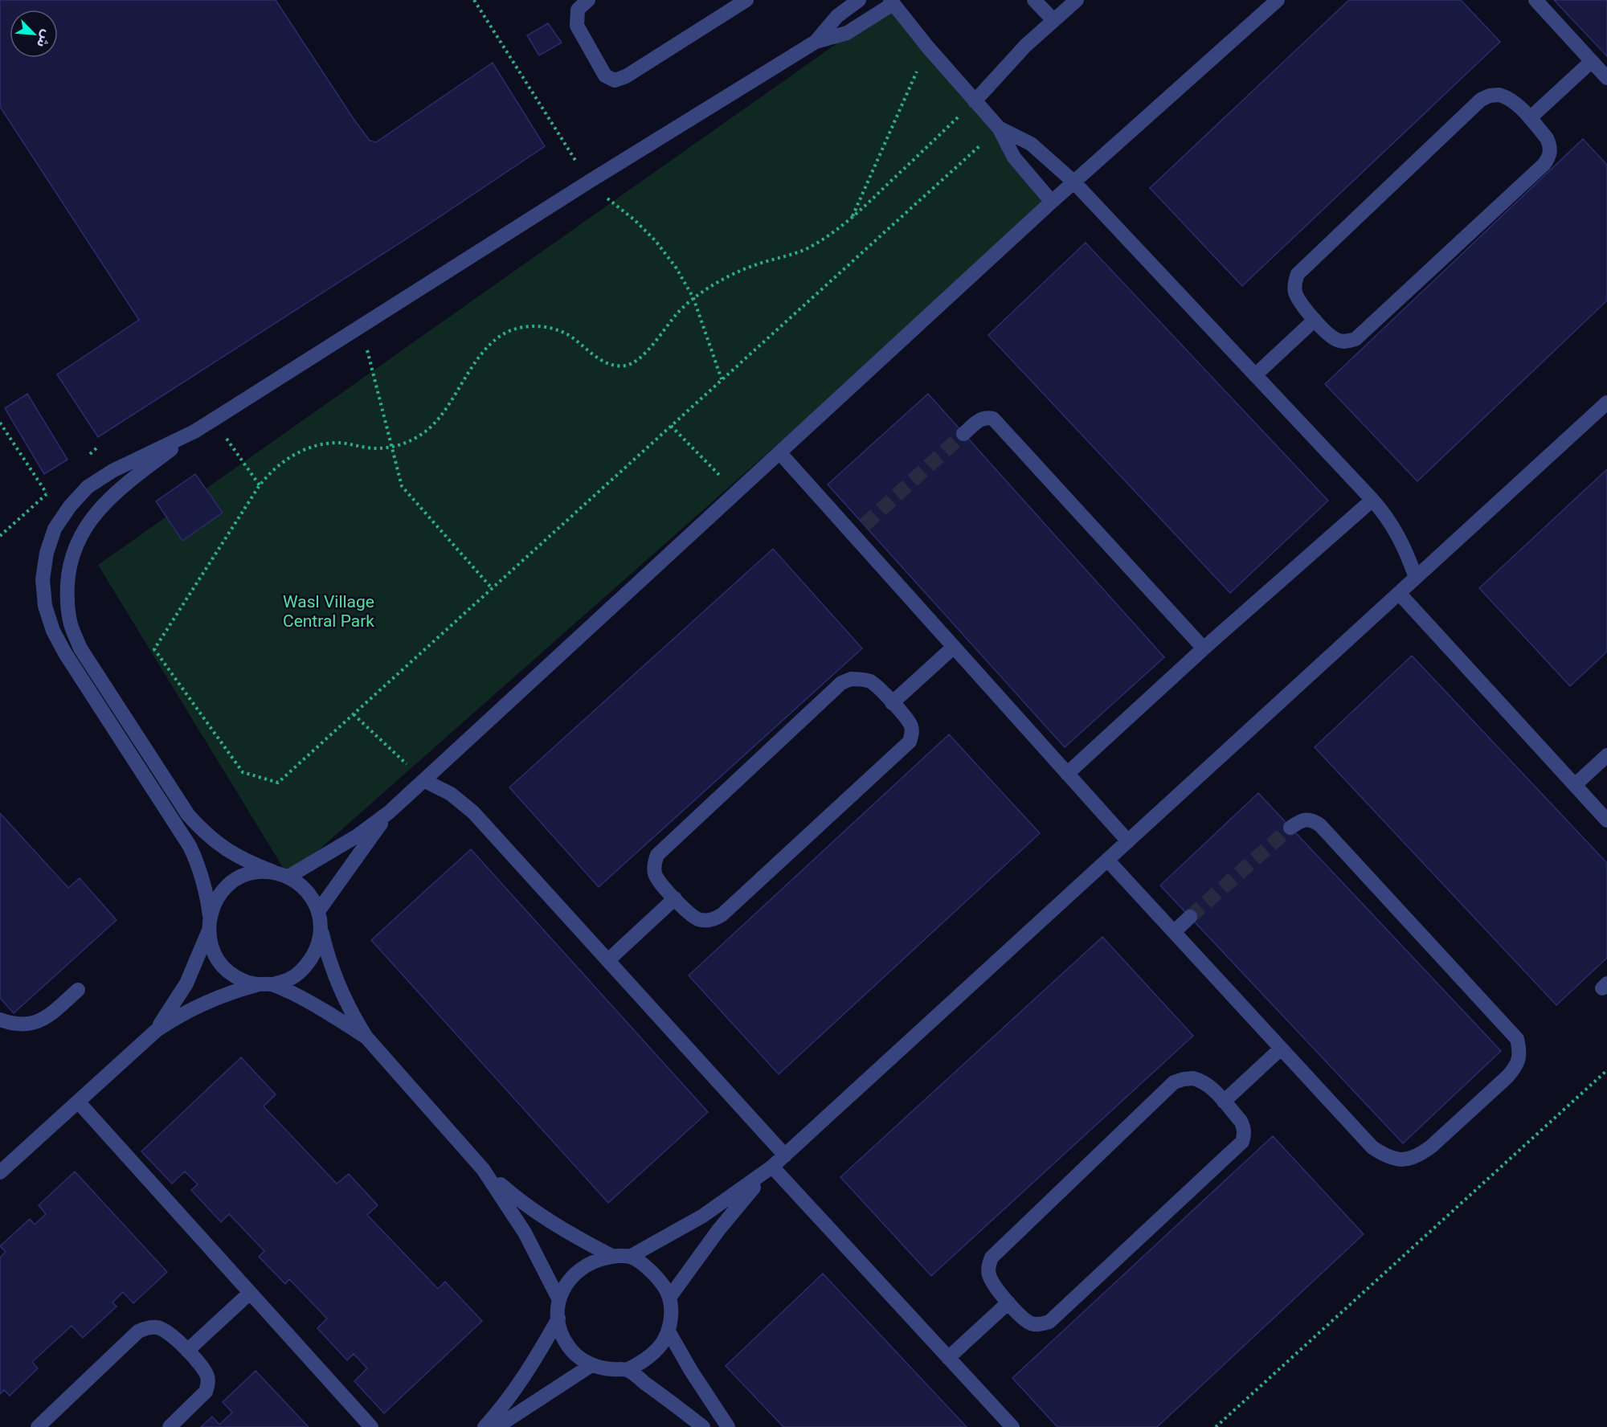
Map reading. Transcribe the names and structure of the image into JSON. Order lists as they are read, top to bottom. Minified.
{"parks":["Wasl Village Central Park"],"north":"bottom right"}
